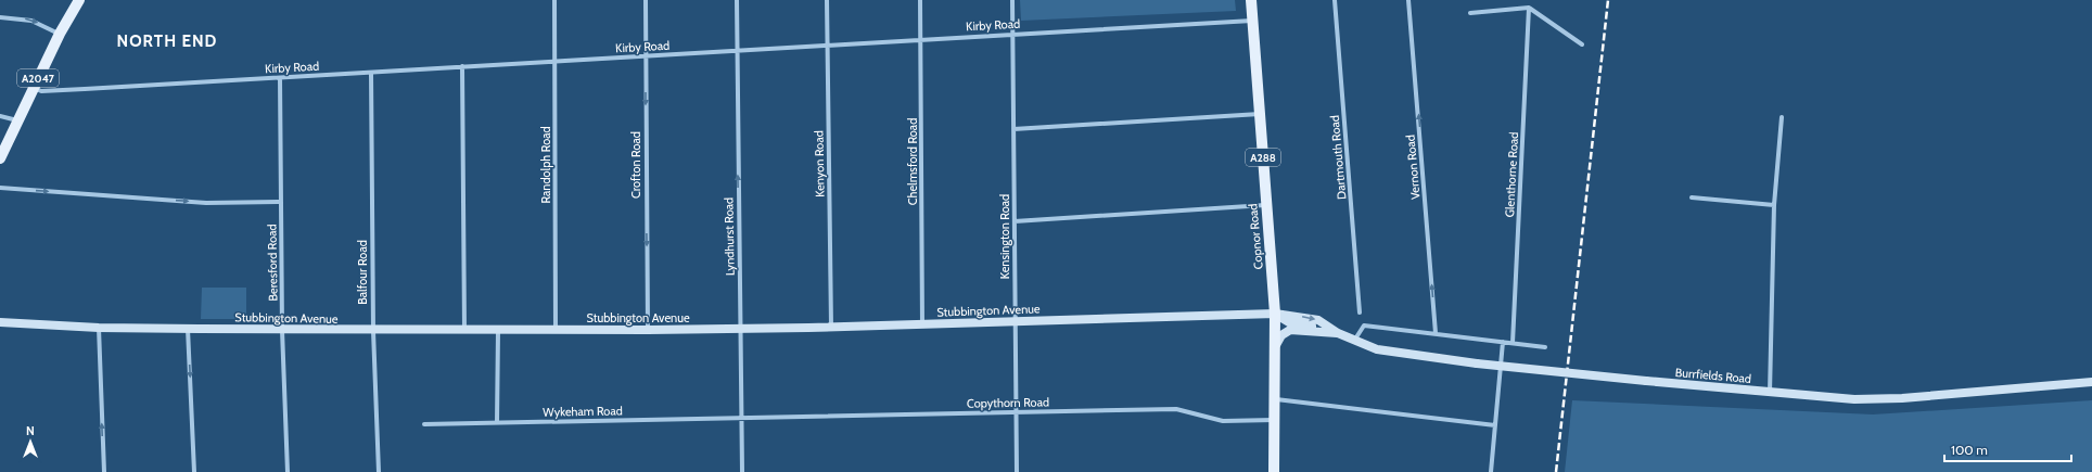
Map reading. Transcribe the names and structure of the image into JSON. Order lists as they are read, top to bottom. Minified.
{"streets":{"main road":["A2047","A288","Copnor Road"],"street":["Kirby Road","Dartmouth Road","Chelmsford Road","Kenyon Road","Randolph Road","Crofton Road","Vernon Road","Glenthorne Road","Lyndhurst Road","Kensington Road","Beresford Road","Balfour Road","Stubbington Avenue","Burrfields Road","Copythorn Road","Wykeham Road"]},"crossings":[["Kirby Road","A2047"],["Kirby Road","Chelmsford Road"],["Kirby Road","Kenyon Road"],["Kirby Road","Randolph Road"],["Kirby Road","Crofton Road"],["Kirby Road","Lyndhurst Road"],["Kirby Road","Kensington Road"],["Kirby Road","Copnor Road"],["Kirby Road","Beresford Road"],["Kirby Road","Balfour Road"],["Chelmsford Road","Stubbington Avenue"],["Kenyon Road","Stubbington Avenue"],["Randolph Road","Stubbington Avenue"],["Crofton Road","Stubbington Avenue"],["Lyndhurst Road","Stubbington Avenue"],["Lyndhurst Road","Copythorn Road"],["Lyndhurst Road","Wykeham Road"],["Kensington Road","Stubbington Avenue"],["Kensington Road","Copythorn Road"],["Copnor Road","Stubbington Avenue"],["Copnor Road","Burrfields Road"],["Copnor Road","Copythorn Road"],["Beresford Road","Stubbington Avenue"],["Balfour Road","Stubbington Avenue"],["Stubbington Avenue","Burrfields Road"],["Copythorn Road","Wykeham Road"]],"one_way":["Crofton Road","Vernon Road","Lyndhurst Road"],"districts":["NORTH END"],"scale_bar":"100 m","north":"top"}
